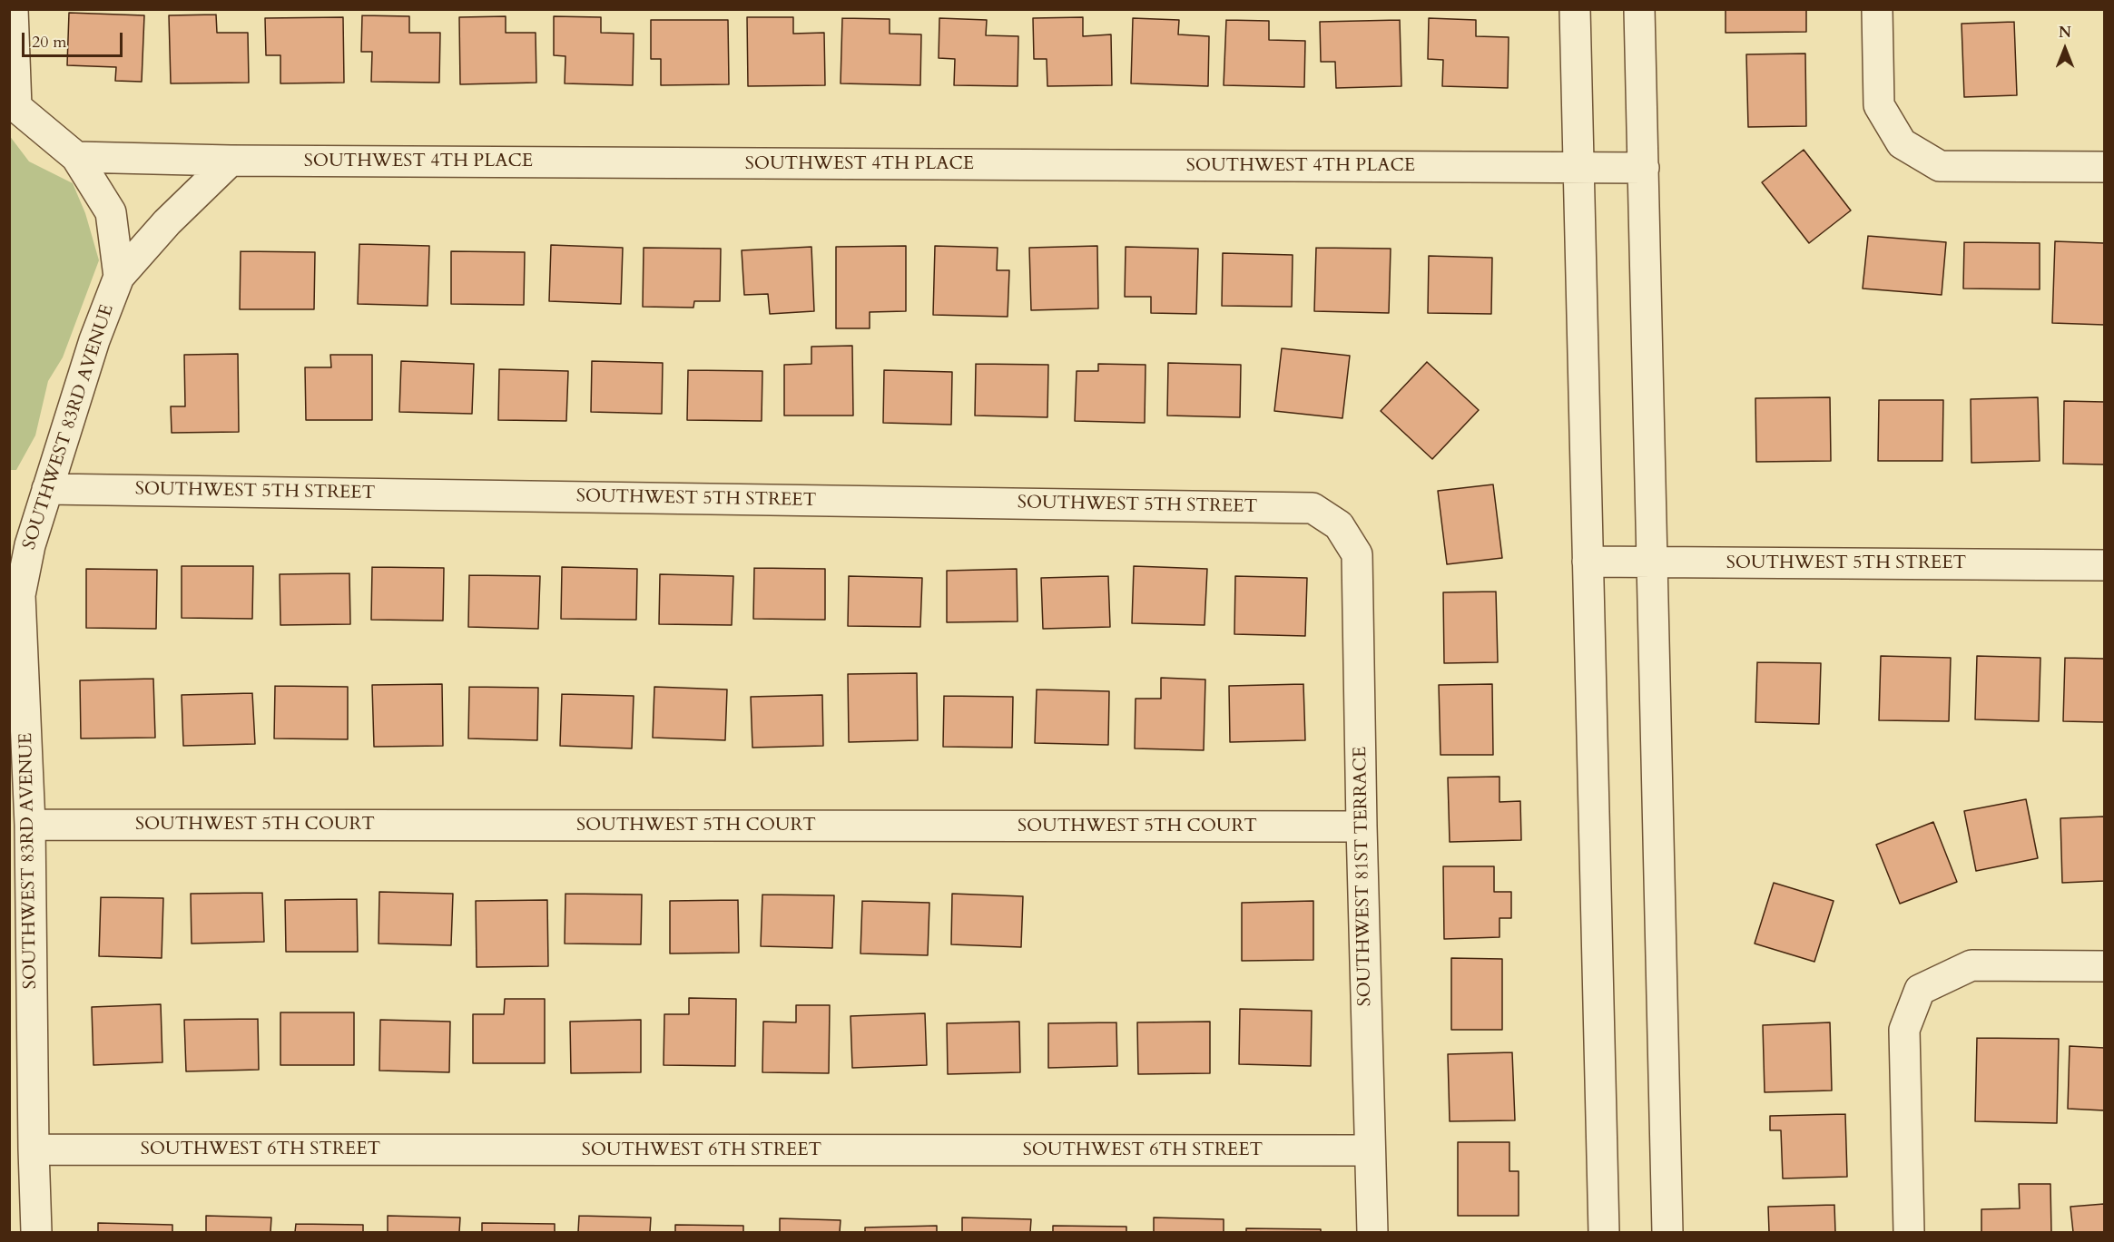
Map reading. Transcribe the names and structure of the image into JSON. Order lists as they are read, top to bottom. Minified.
{"streets":{"street":["SOUTHWEST 4TH PLACE","SOUTHWEST 83RD AVENUE","SOUTHWEST 5TH STREET","SOUTHWEST 5TH COURT","SOUTHWEST 81ST TERRACE","SOUTHWEST 6TH STREET"]},"crossings":[["SOUTHWEST 4TH PLACE","SOUTHWEST 83RD AVENUE"],["SOUTHWEST 83RD AVENUE","SOUTHWEST 5TH STREET"],["SOUTHWEST 83RD AVENUE","SOUTHWEST 5TH COURT"],["SOUTHWEST 83RD AVENUE","SOUTHWEST 6TH STREET"],["SOUTHWEST 5TH STREET","SOUTHWEST 81ST TERRACE"],["SOUTHWEST 5TH COURT","SOUTHWEST 81ST TERRACE"],["SOUTHWEST 81ST TERRACE","SOUTHWEST 6TH STREET"]],"scale_bar":"20 m","north":"top"}
